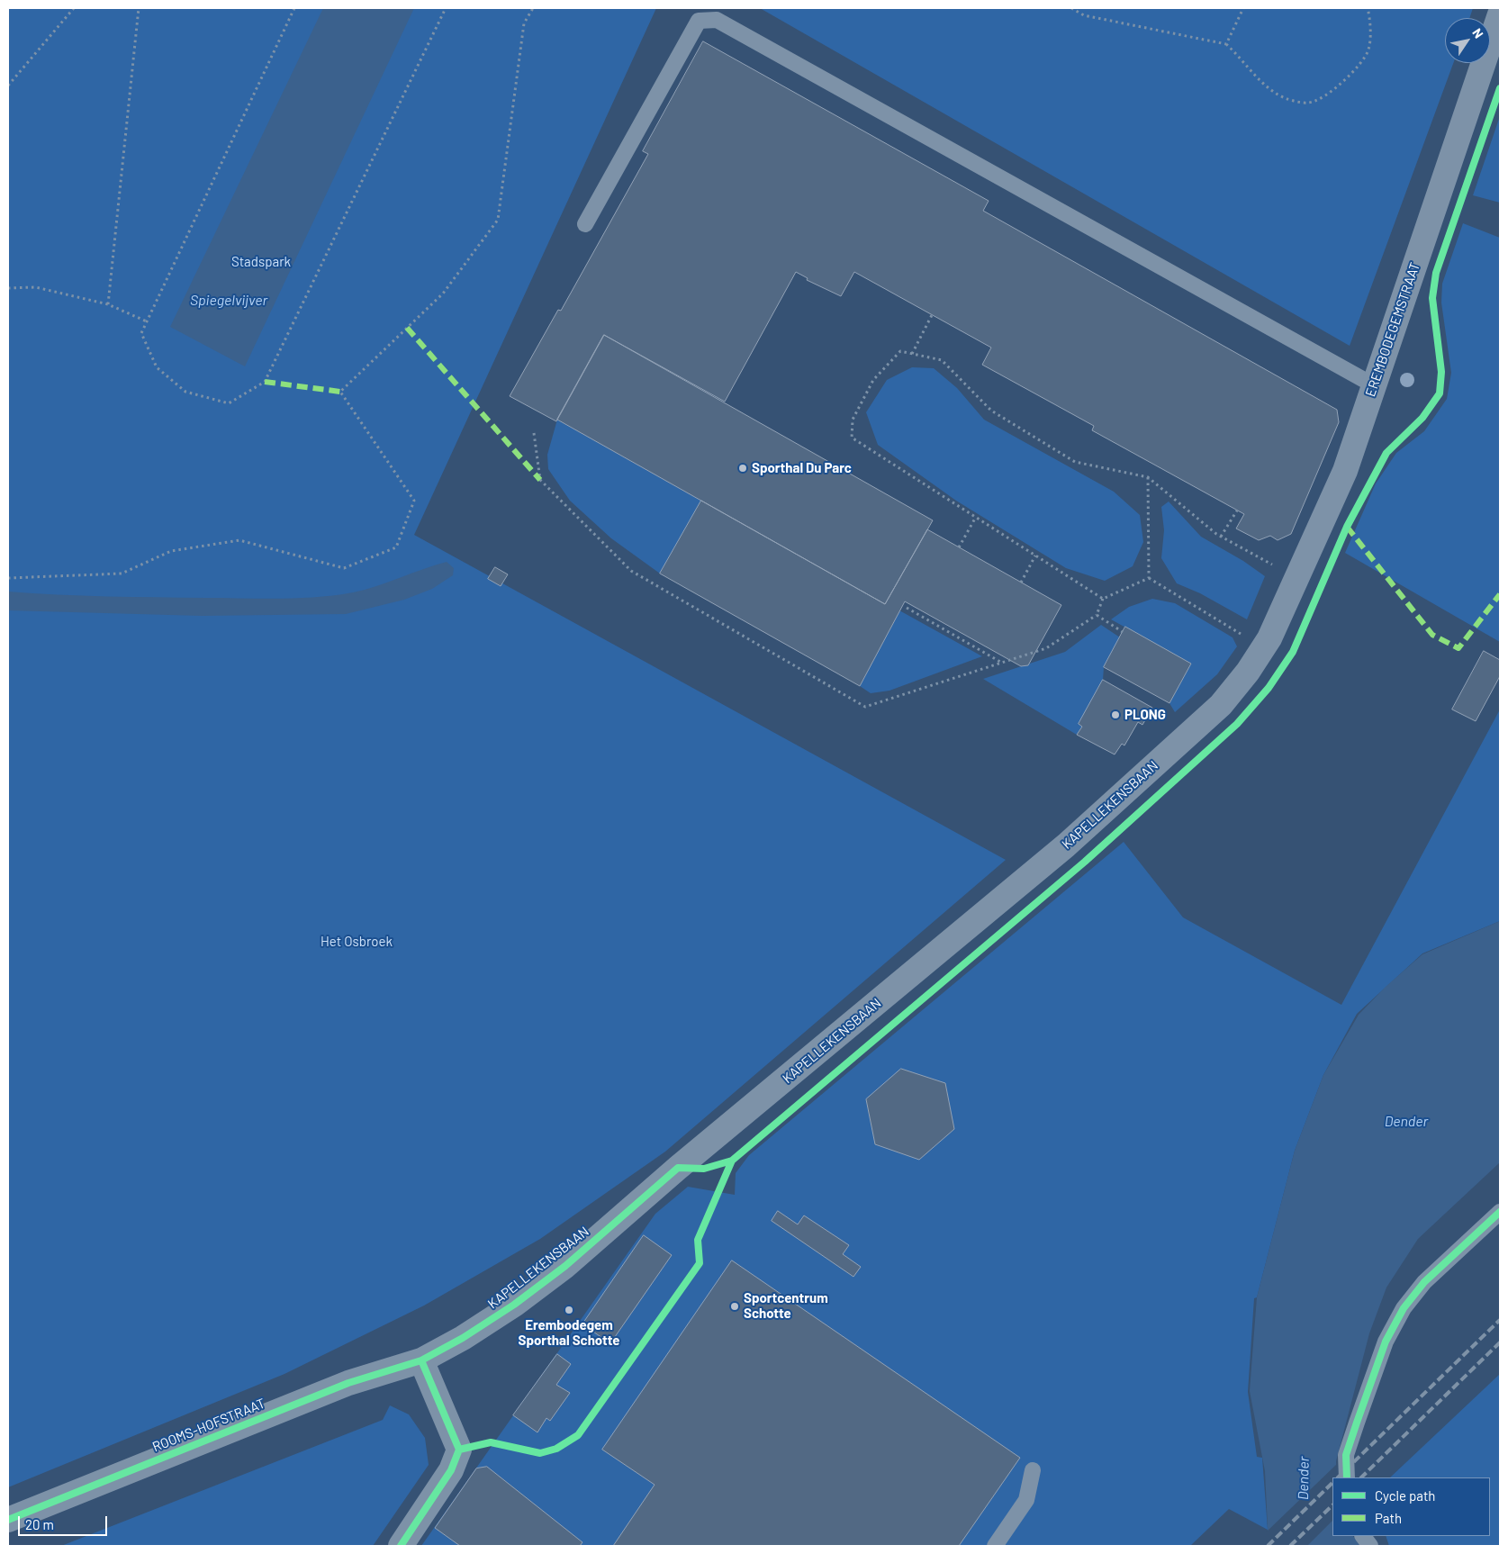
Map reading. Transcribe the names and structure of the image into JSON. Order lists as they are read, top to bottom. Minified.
{"streets":{"street":["EREMBODEGEMSTRAAT","KAPELLEKENSBAAN","ROOMS-HOFSTRAAT"]},"crossings":[["EREMBODEGEMSTRAAT","KAPELLEKENSBAAN"],["KAPELLEKENSBAAN","ROOMS-HOFSTRAAT"]],"water":["Spiegelvijver","Dender"],"parks":["Stadspark","Het Osbroek"],"places":["Sporthal Du Parc","PLONG","Sportcentrum Schotte","Erembodegem Sporthal Schotte"],"legend":["Cycle path","Path"],"scale_bar":"20 m","north":"top right"}
